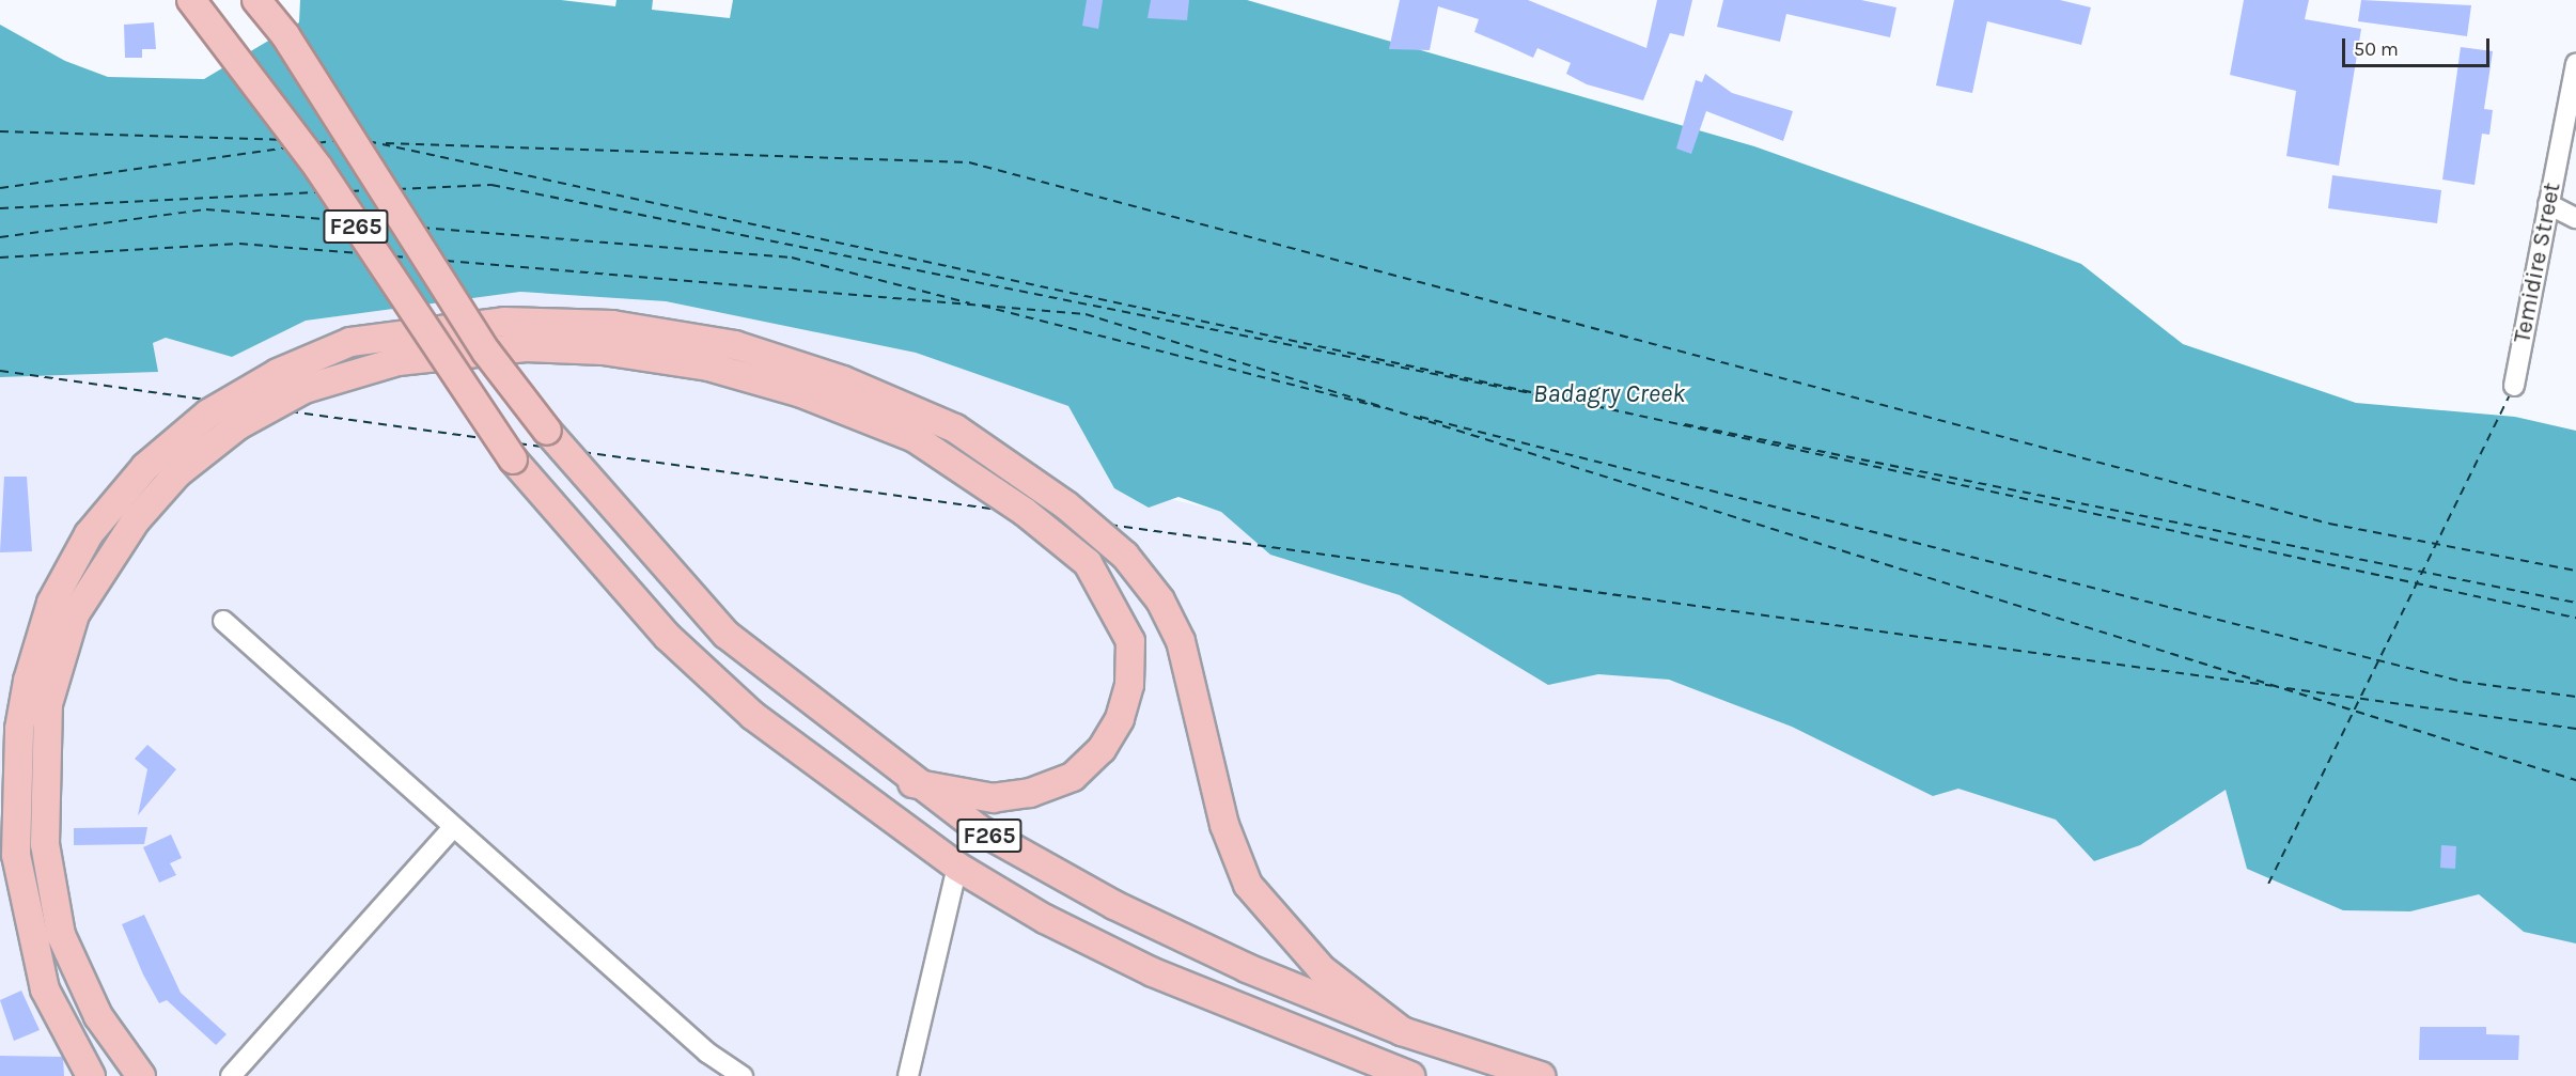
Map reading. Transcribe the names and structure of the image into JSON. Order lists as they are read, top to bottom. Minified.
{"streets":{"highway":["F265"],"street":["Temidire Street"]},"water":["Badagry Creek"],"scale_bar":"50 m"}
